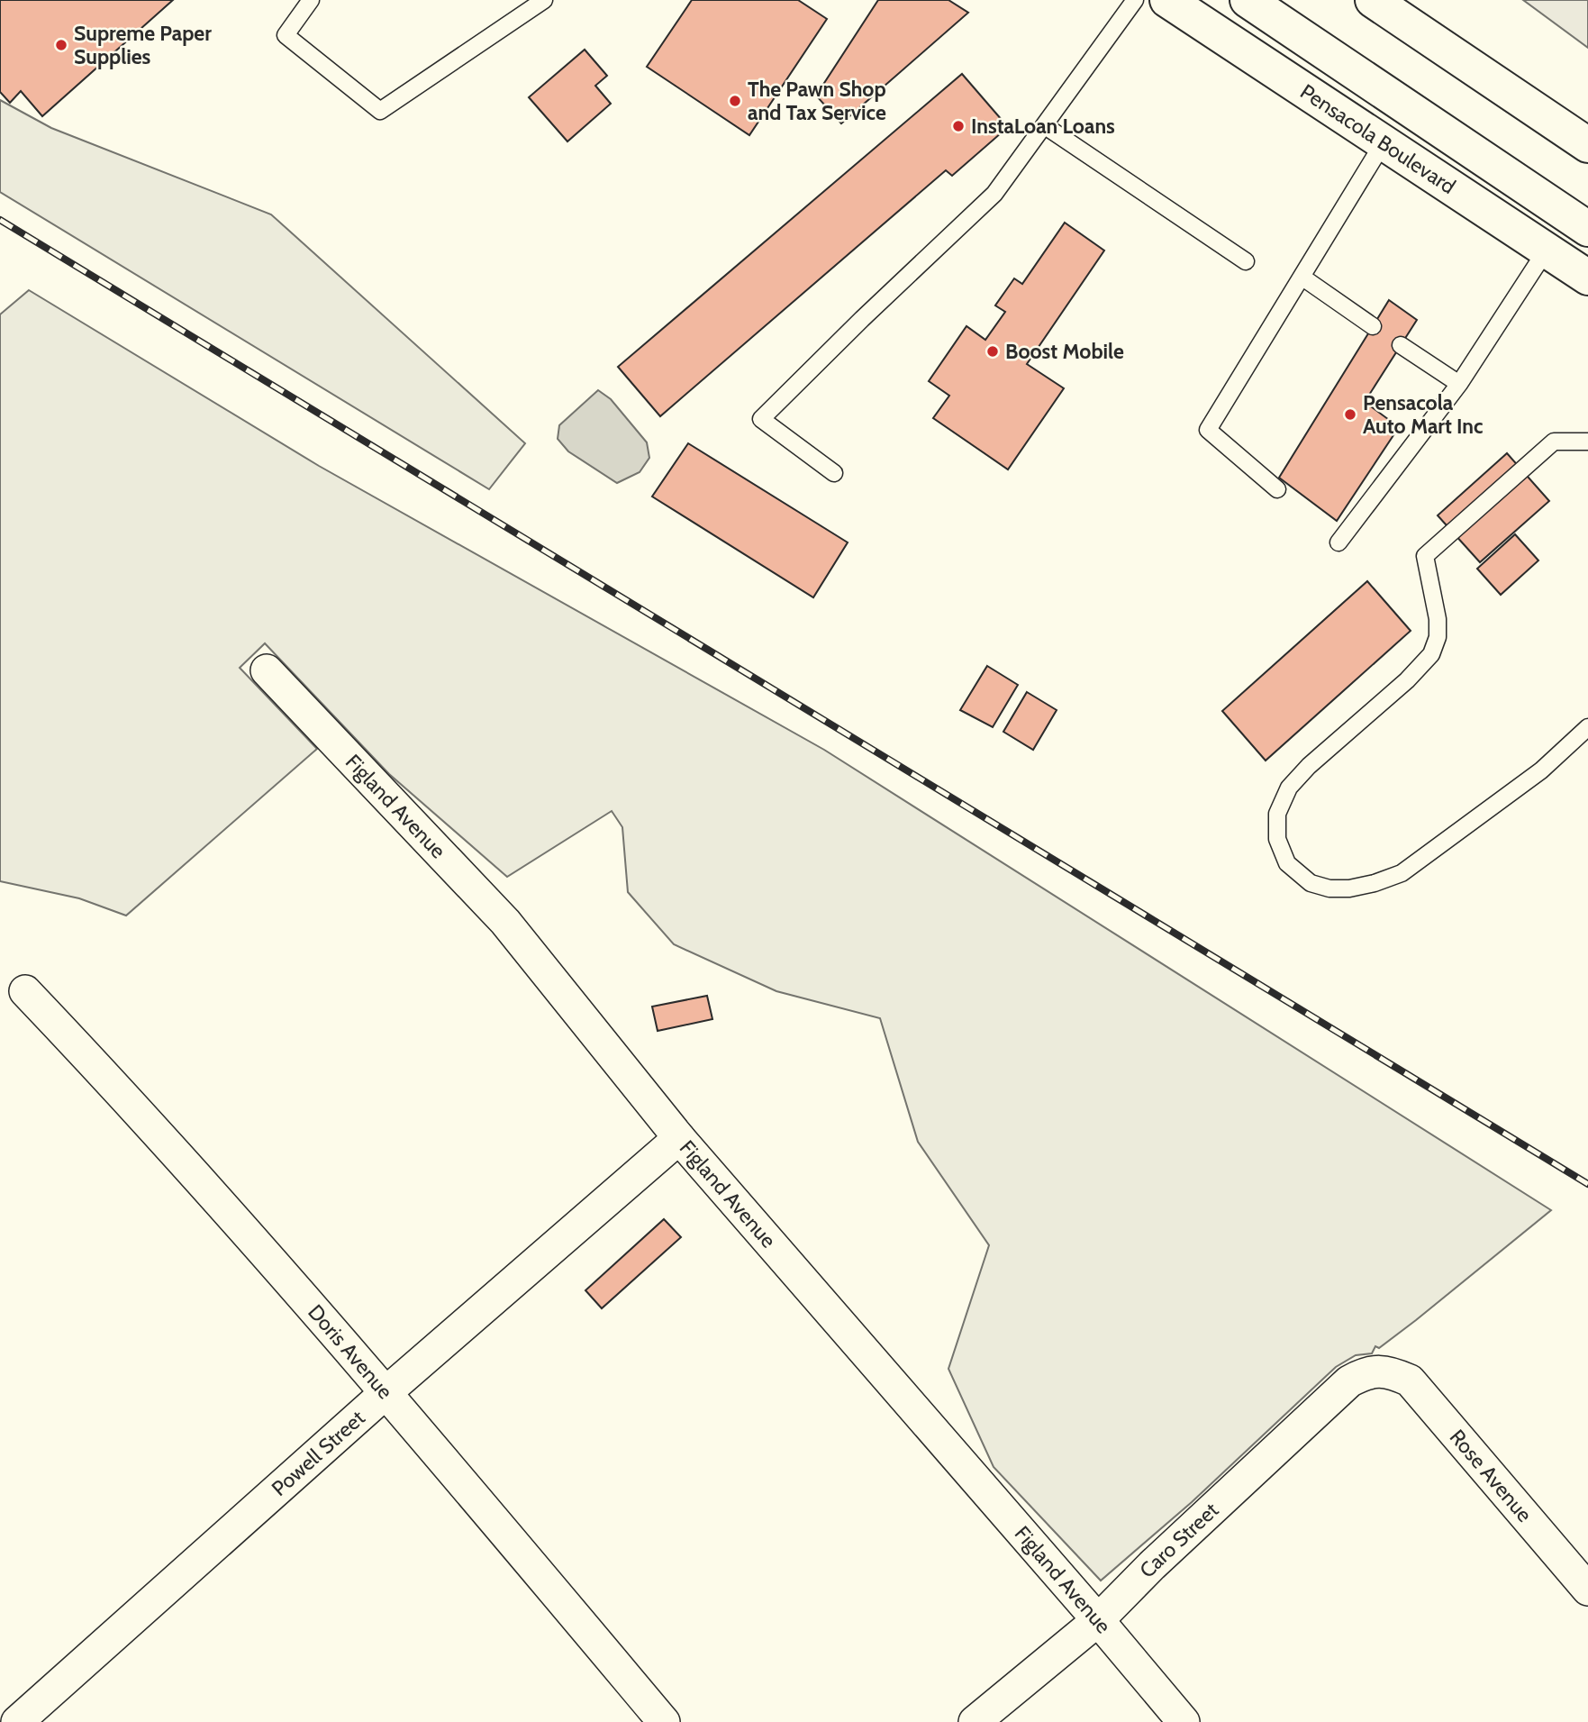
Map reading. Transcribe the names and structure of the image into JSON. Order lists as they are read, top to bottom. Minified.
{"streets":{"highway":["Pensacola Boulevard"],"street":["Figland Avenue","Doris Avenue","Powell Street","Rose Avenue","Caro Street"]},"crossings":[["Figland Avenue","Powell Street"],["Figland Avenue","Caro Street"],["Doris Avenue","Powell Street"],["Rose Avenue","Caro Street"]],"places":["Supreme Paper Supplies","The Pawn Shop and Tax Service","InstaLoan Loans","Boost Mobile","Pensacola Auto Mart Inc"]}
